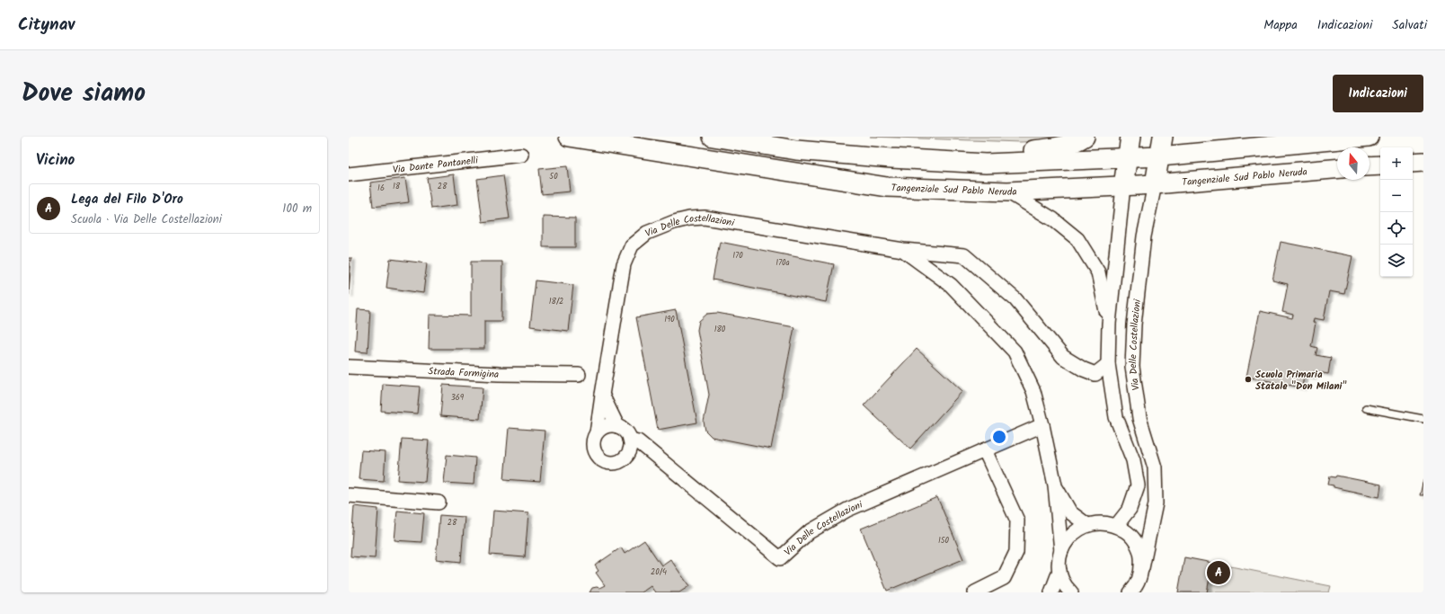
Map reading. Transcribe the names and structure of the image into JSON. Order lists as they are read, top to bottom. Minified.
{"streets":{"main road":["Tangenziale Sud Pablo Neruda"],"street":["Via Dante Pantanelli","Via Delle Costellazioni","Strada Formigina"]},"crossings":[["Tangenziale Sud Pablo Neruda","Via Delle Costellazioni"]],"places":["Scuola Primaria Statale \"Don Milani\""],"house_numbers":["50","18","28","16","170","170a","18/2","190","180","369","28","150","20/4"],"north":"top","page":{"header":"Citynav","nav":["Mappa","Indicazioni","Salvati"],"title":"Dove siamo","buttons":"Indicazioni","heading":"Vicino","map_buttons":["+","−"],"list":[{"mark":"A","name":"Lega del Filo D'Oro","note":"Scuola · Via Delle Costellazioni","value":"100 m"}],"pins":"A"}}
